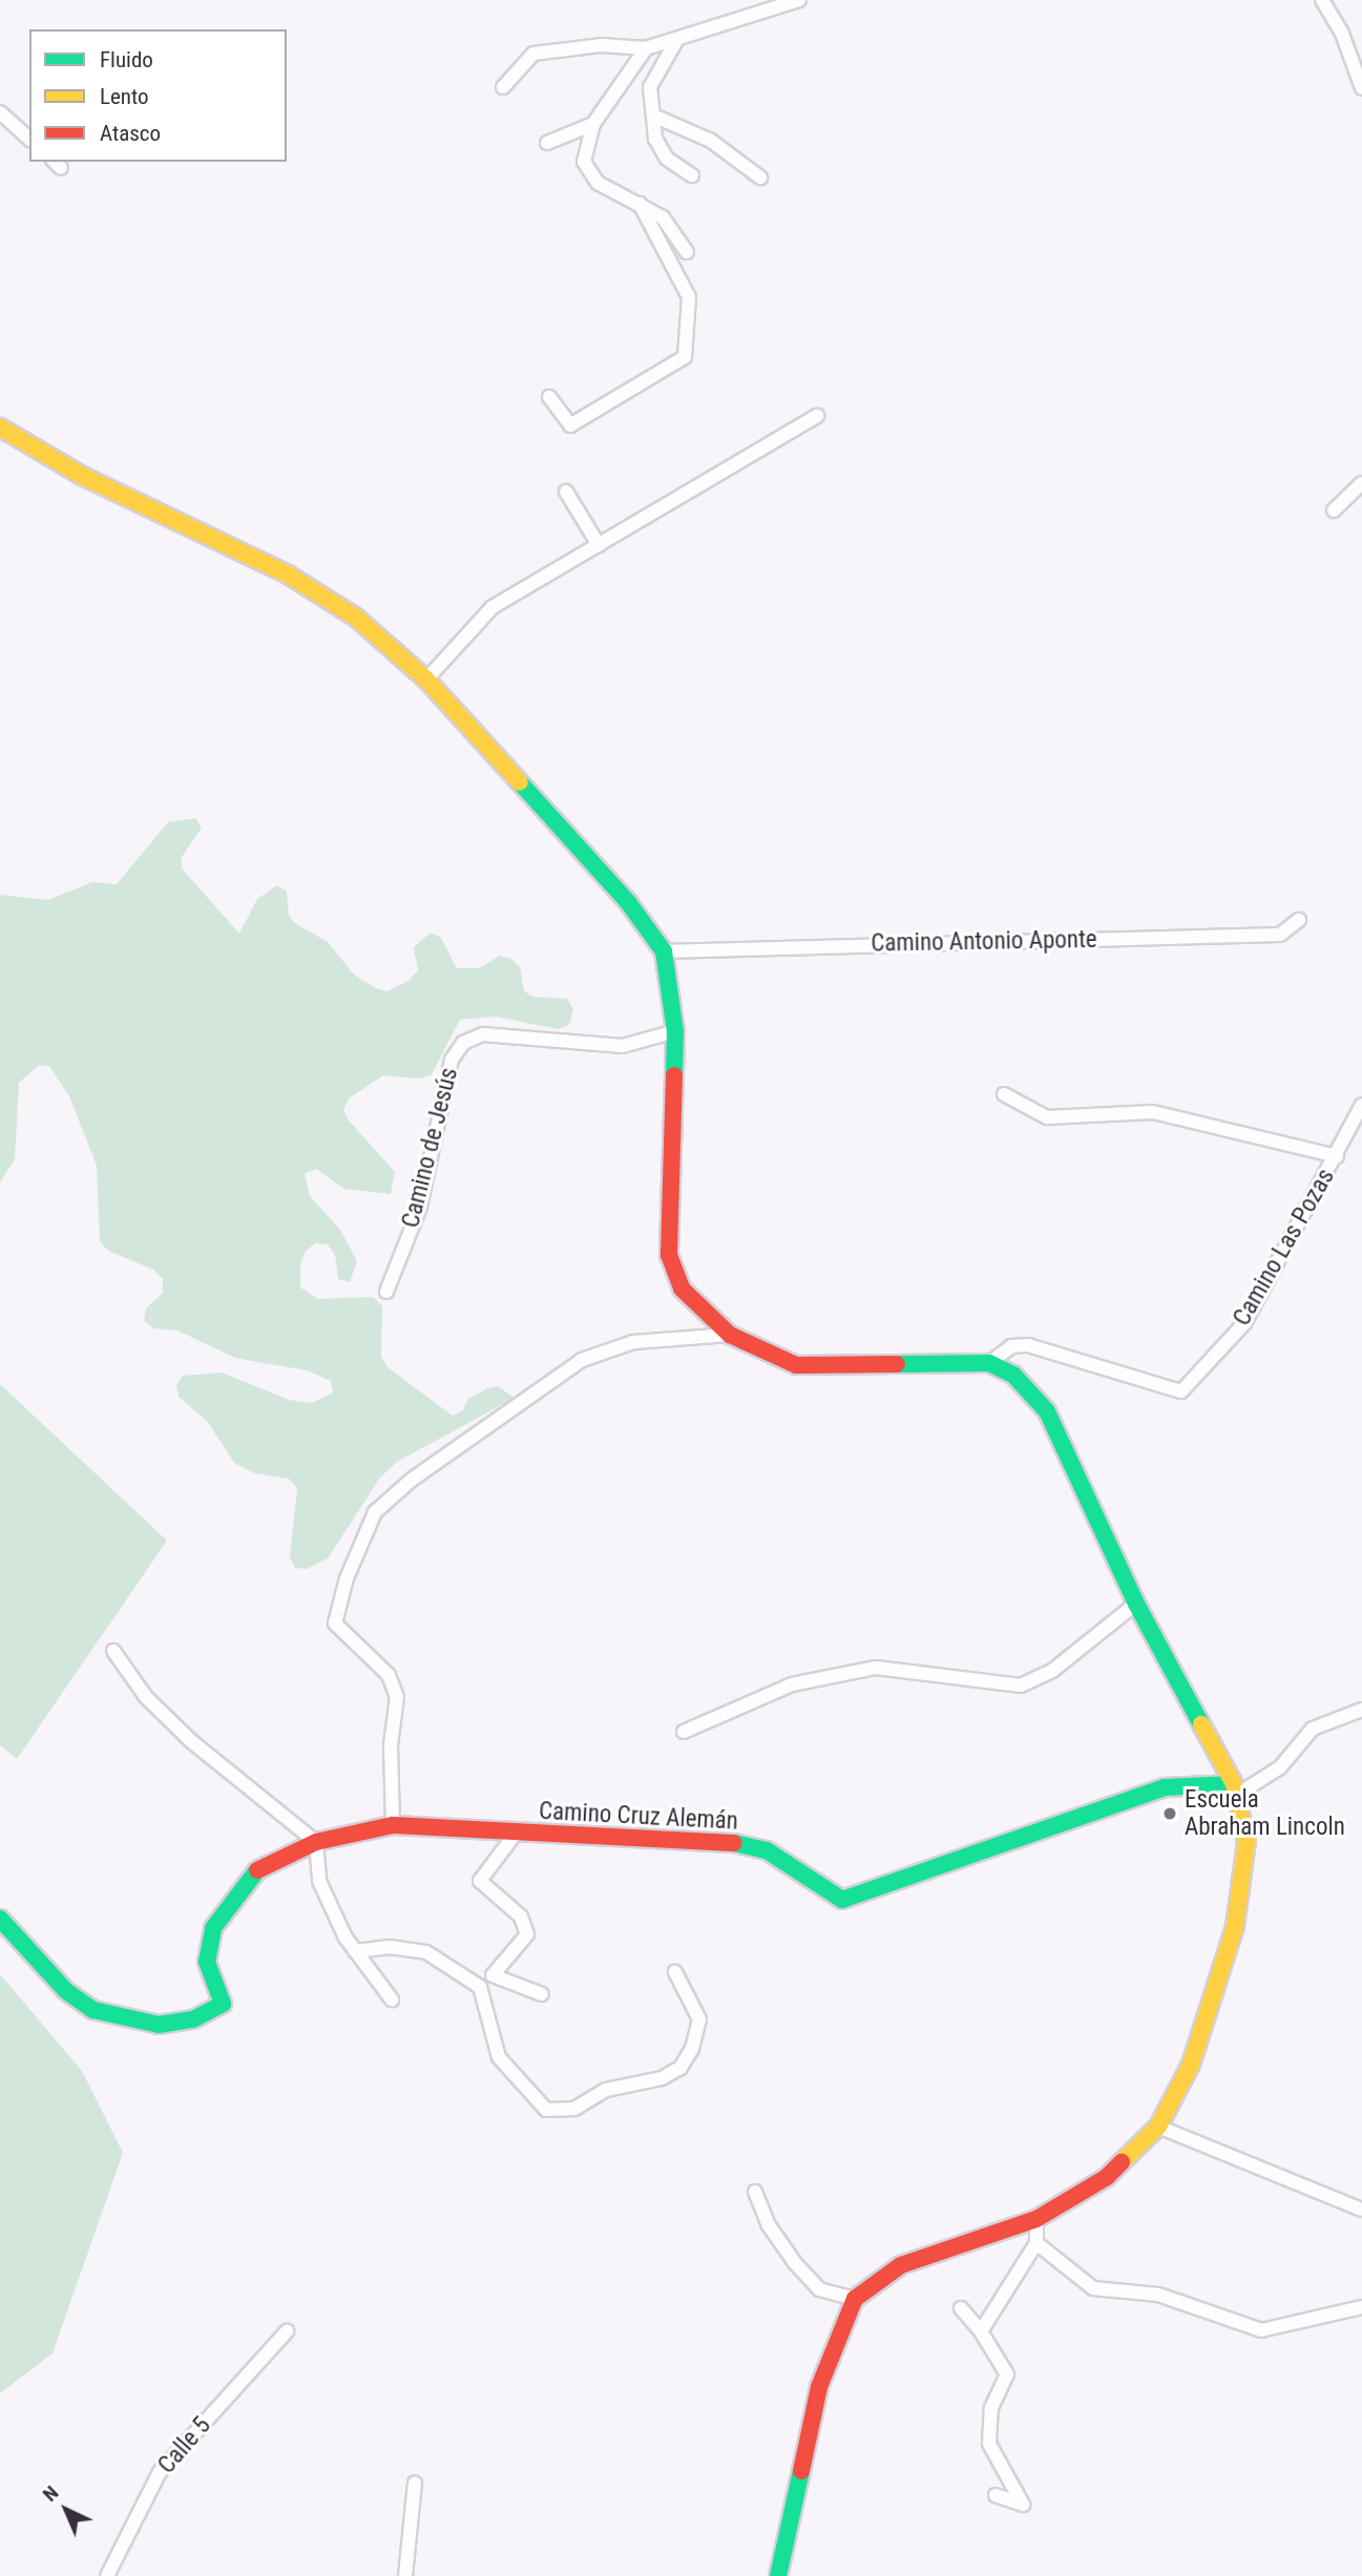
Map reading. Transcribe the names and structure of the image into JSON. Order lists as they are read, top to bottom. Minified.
{"streets":{"street":["Camino Antonio Aponte","Camino de Jesús","Camino Las Pozas","Camino Cruz Alemán","Calle 5"]},"places":["Escuela Abraham Lincoln"],"legend":["Fluido","Lento","Atasco"],"north":"top left"}
